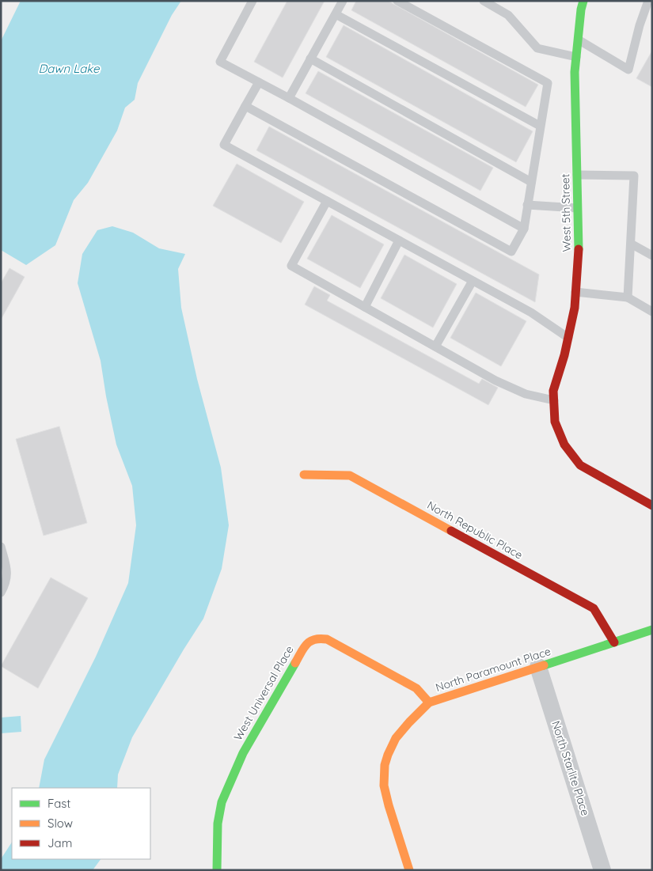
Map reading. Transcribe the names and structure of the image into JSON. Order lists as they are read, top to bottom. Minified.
{"streets":{"street":["West 5th Street","North Republic Place","North Paramount Place","West Universal Place","North Starlite Place"]},"crossings":[["North Republic Place","North Paramount Place"],["North Paramount Place","West Universal Place"],["North Paramount Place","North Starlite Place"]],"water":["Dawn Lake"],"legend":["Fast","Slow","Jam"]}
